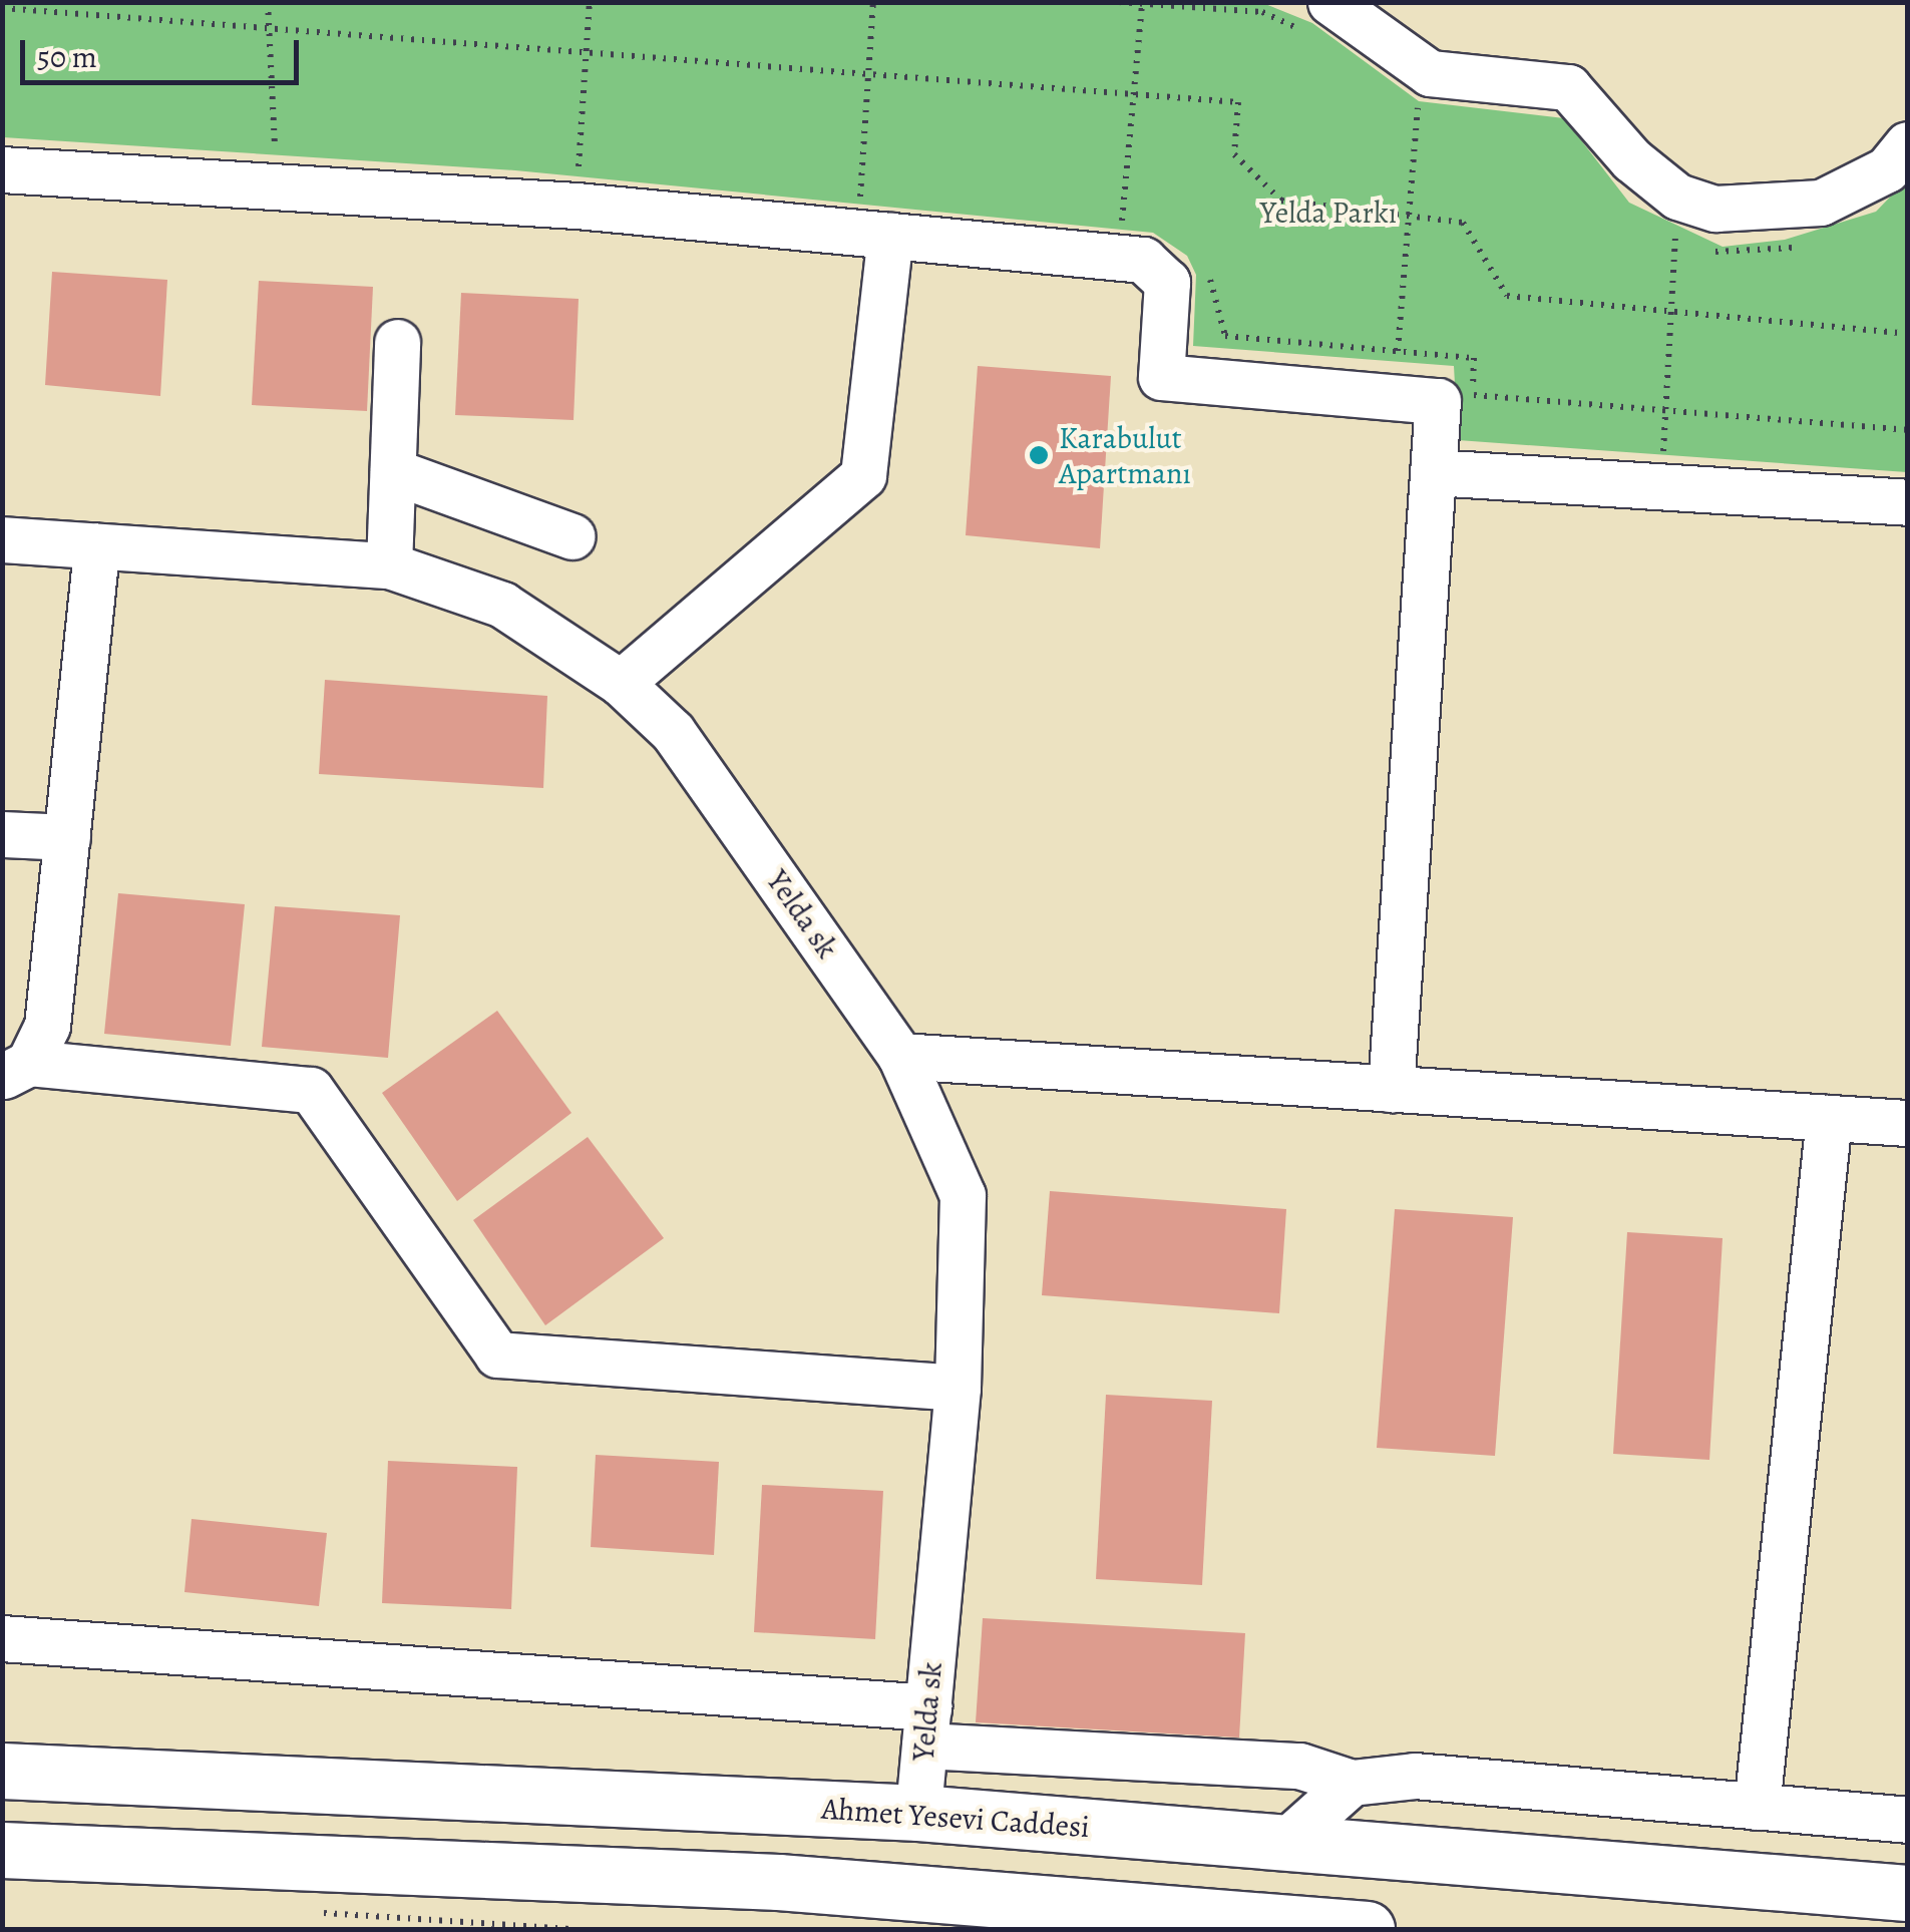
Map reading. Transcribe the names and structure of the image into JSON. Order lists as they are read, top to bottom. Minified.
{"streets":{"main road":["Ahmet Yesevi Caddesi"],"street":["Yelda sk"]},"crossings":[["Yelda sk","Ahmet Yesevi Caddesi"]],"parks":["Yelda Parkı"],"places":["Karabulut Apartmanı"],"scale_bar":"50 m"}
